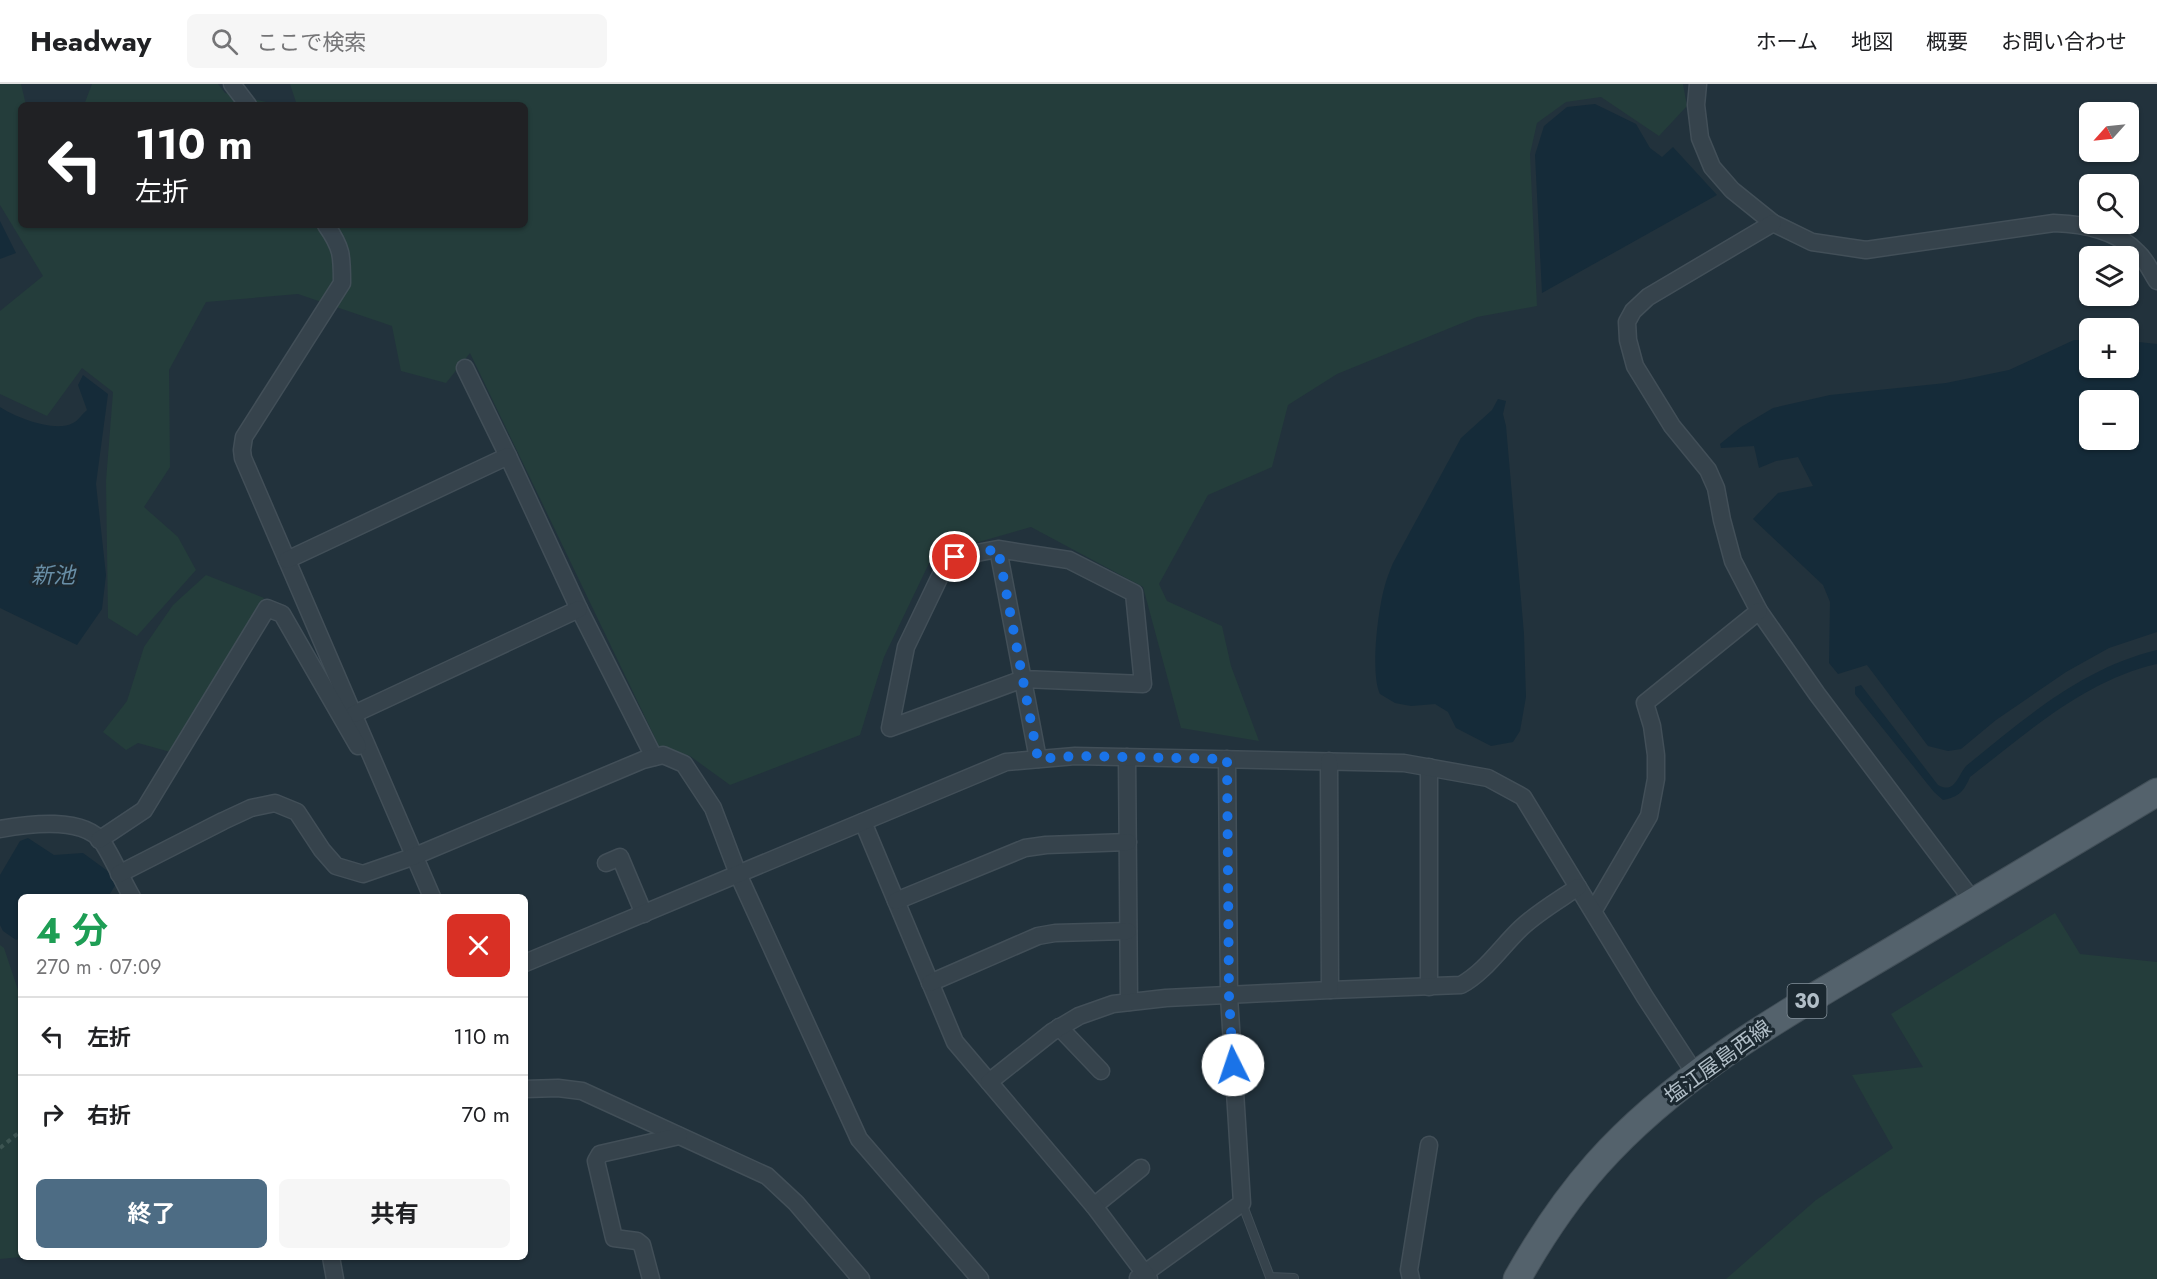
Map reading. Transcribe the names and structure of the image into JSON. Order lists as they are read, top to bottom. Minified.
{"streets":{"main road":["30","塩江屋島西線"]},"water":["新池"],"north":"bottom left","page":{"header":"Headway","search":"ここで検索","nav":["ホーム","地図","概要","お問い合わせ"],"map_buttons":["+","−"],"turn":["110 m","左折"],"heading":["4 分","270 m · 07:09"],"list":[{"name":"左折","value":"110 m"},{"name":"右折","value":"70 m"}],"buttons":["終了","共有"]}}
